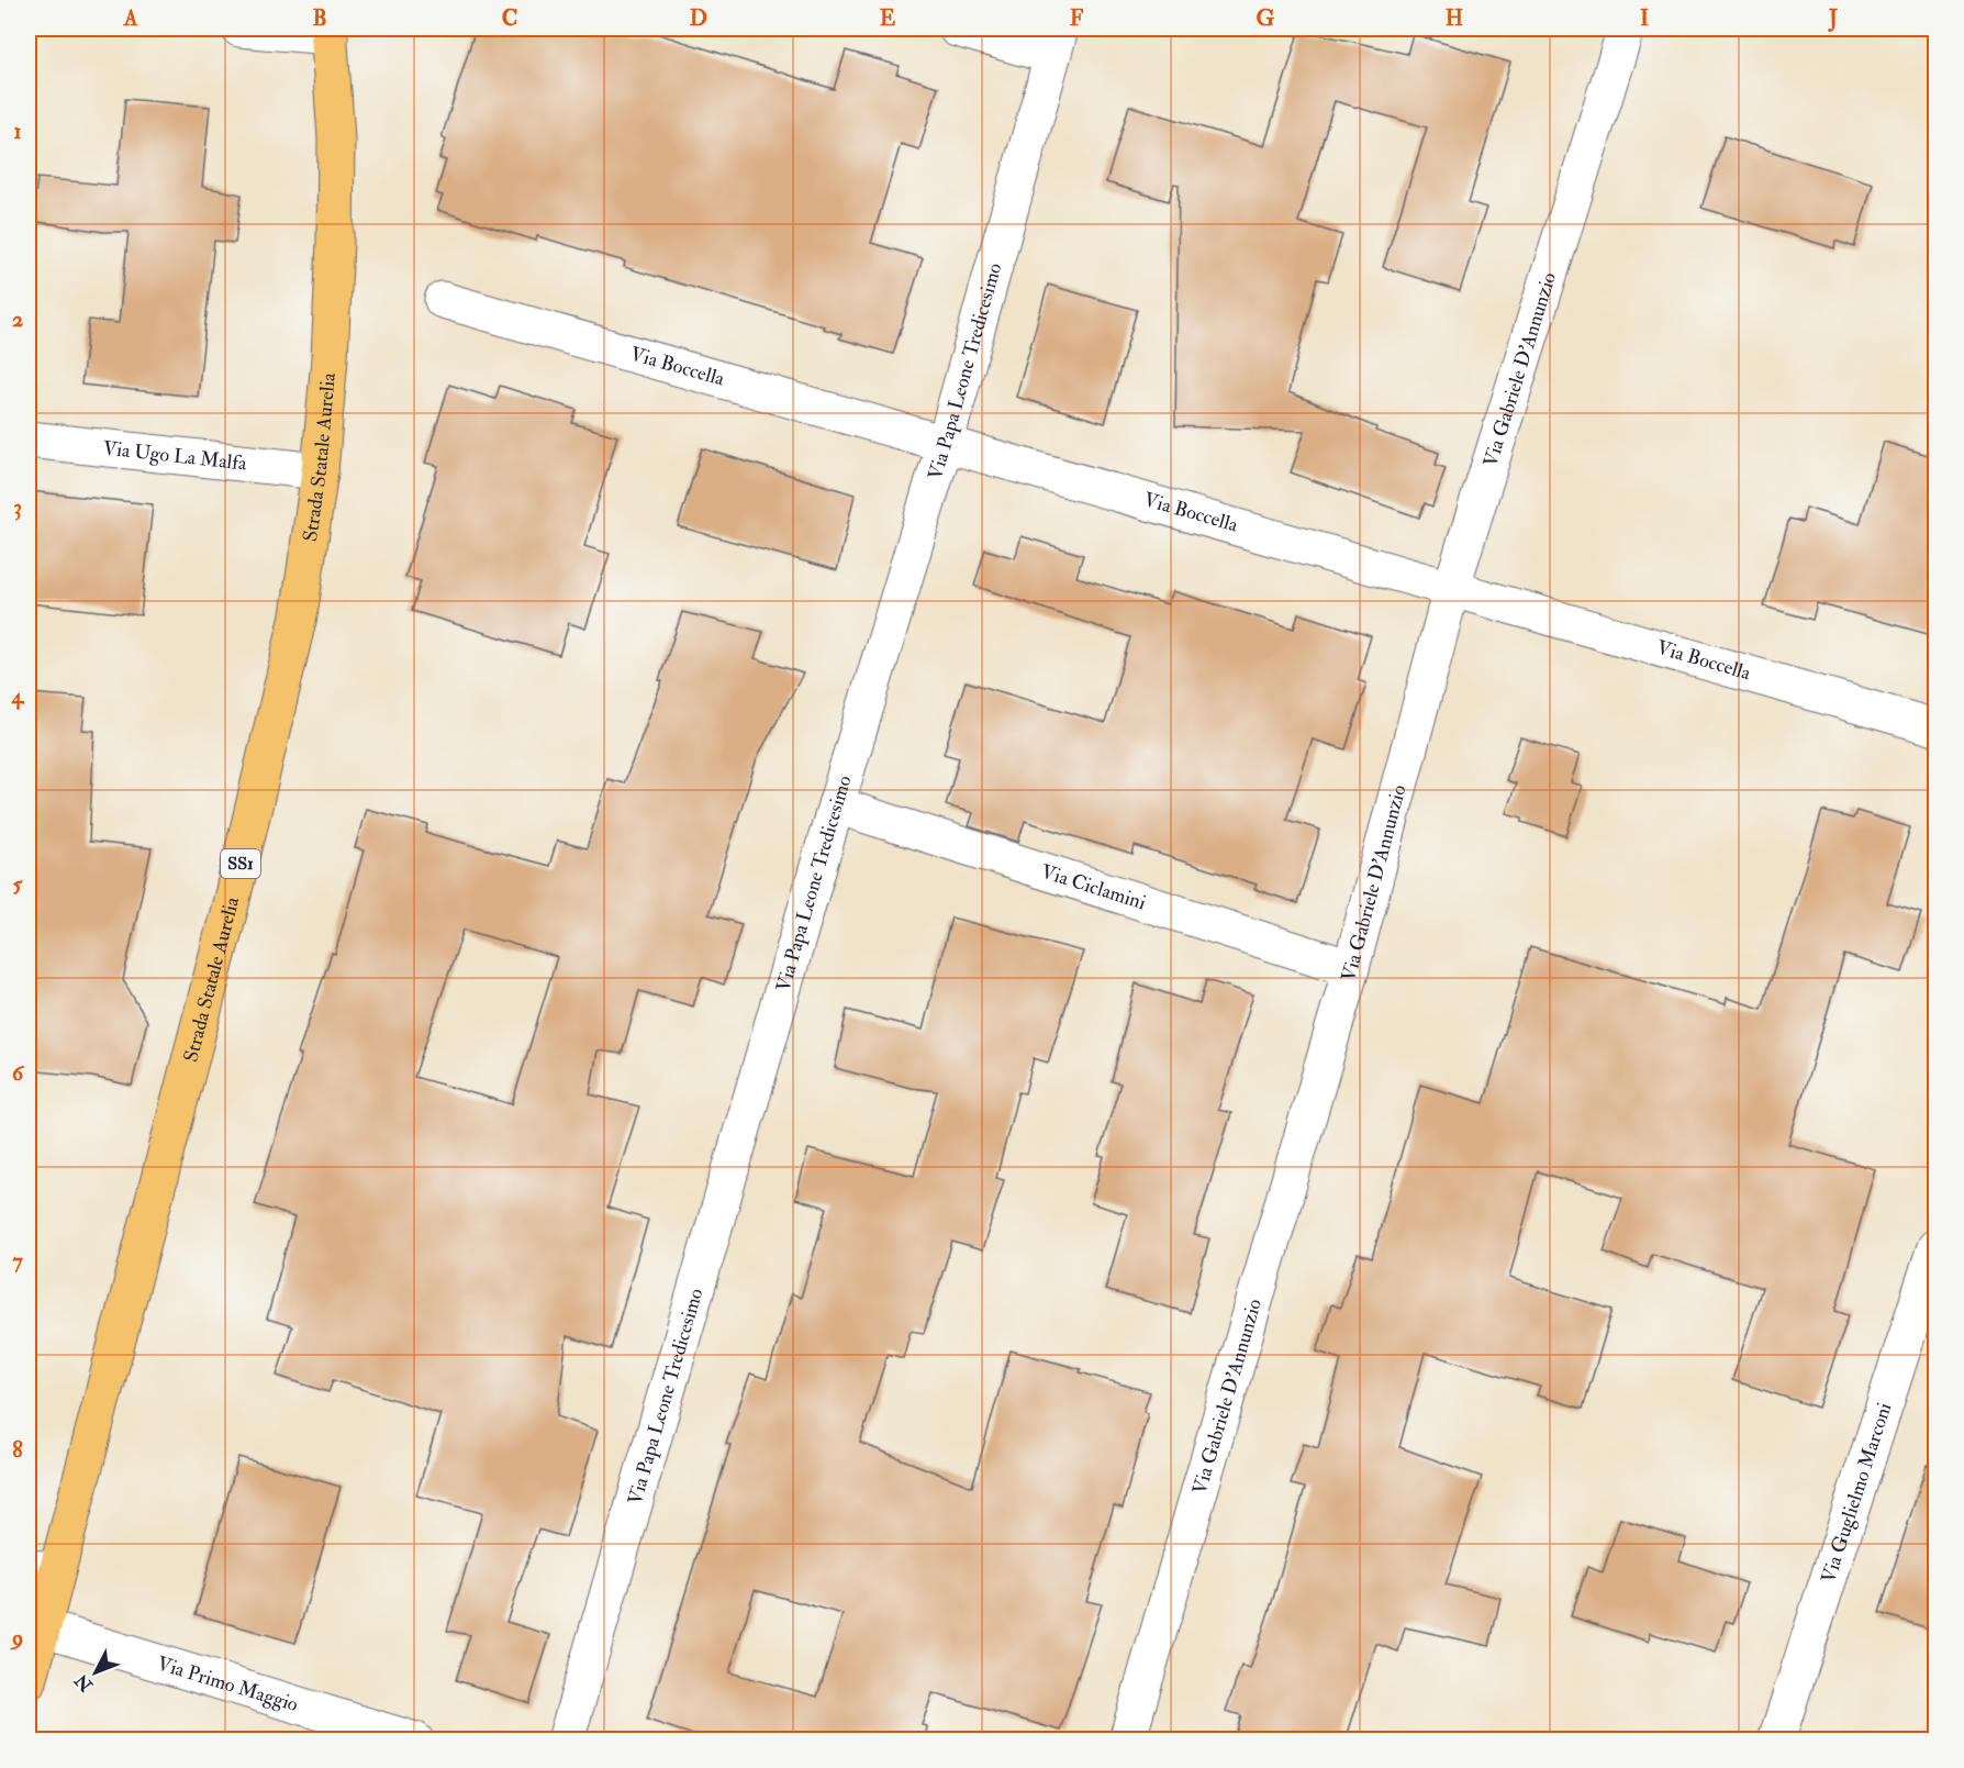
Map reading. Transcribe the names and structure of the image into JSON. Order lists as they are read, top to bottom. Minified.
{"streets":{"main road":["Strada Statale Aurelia","SS1"],"street":["Via Boccella","Via Gabriele D'Annunzio","Via Papa Leone Tredicesimo","Via Ugo La Malfa","Via Ciclamini","Via Guglielmo Marconi","Via Primo Maggio"]},"crossings":[["Via Boccella","Via Gabriele D'Annunzio"],["Via Boccella","Via Papa Leone Tredicesimo"],["Via Gabriele D'Annunzio","Via Ciclamini"],["Via Papa Leone Tredicesimo","Via Ciclamini"],["Via Ugo La Malfa","Strada Statale Aurelia"],["Strada Statale Aurelia","Via Primo Maggio"]],"north":"bottom left","grid":{"columns":["A","B","C","D","E","F","G","H","I","J"],"rows":["1","2","3","4","5","6","7","8","9"]}}
